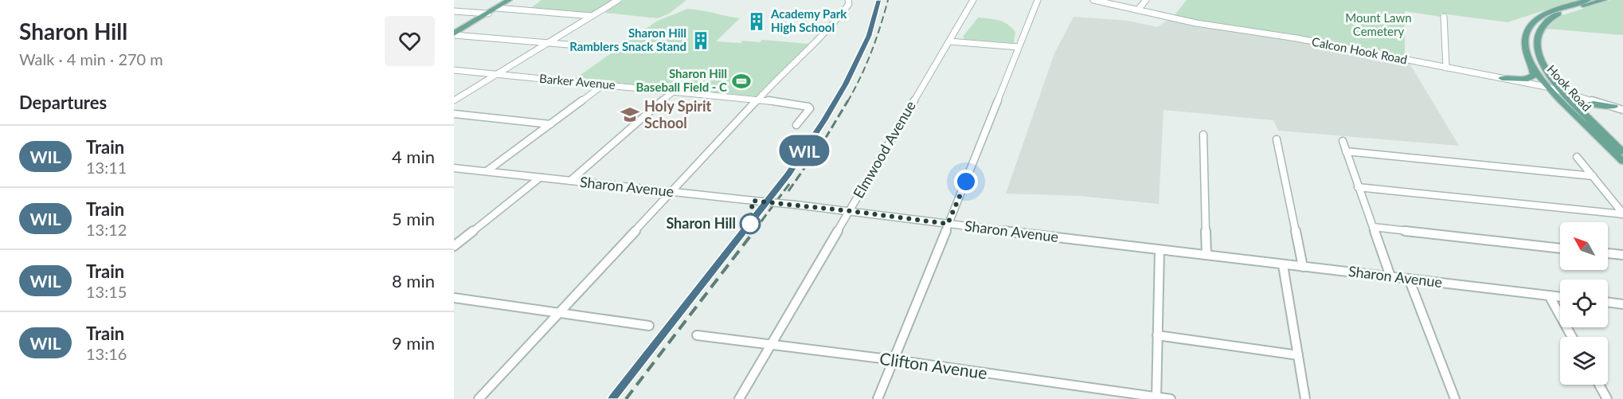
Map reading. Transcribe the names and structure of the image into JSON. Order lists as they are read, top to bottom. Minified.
{"streets":{"main road":["Hook Road"],"street":["Calcon Hook Road","Barker Avenue","Elmwood Avenue","Sharon Avenue","Clifton Avenue"]},"crossings":[["Calcon Hook Road","Hook Road"],["Elmwood Avenue","Sharon Avenue"],["Elmwood Avenue","Clifton Avenue"]],"parks":["Mount Lawn Cemetery"],"places":{"building":["Academy Park High School","Sharon Hill Ramblers Snack Stand"],"sports":["Sharon Hill Baseball Field - C"],"school or university":["Holy Spirit School"],"other":["Sharon Hill"]},"north":"top left","page":{"heading":[["Sharon Hill","Walk · 4 min · 270 m"],"Departures"],"on_map":"WIL","list":[{"mark":"WIL","name":"Train","note":"13:11","value":"4 min"},{"mark":"WIL","name":"Train","note":"13:12","value":"5 min"},{"mark":"WIL","name":"Train","note":"13:15","value":"8 min"},{"mark":"WIL","name":"Train","note":"13:16","value":"9 min"}]}}
